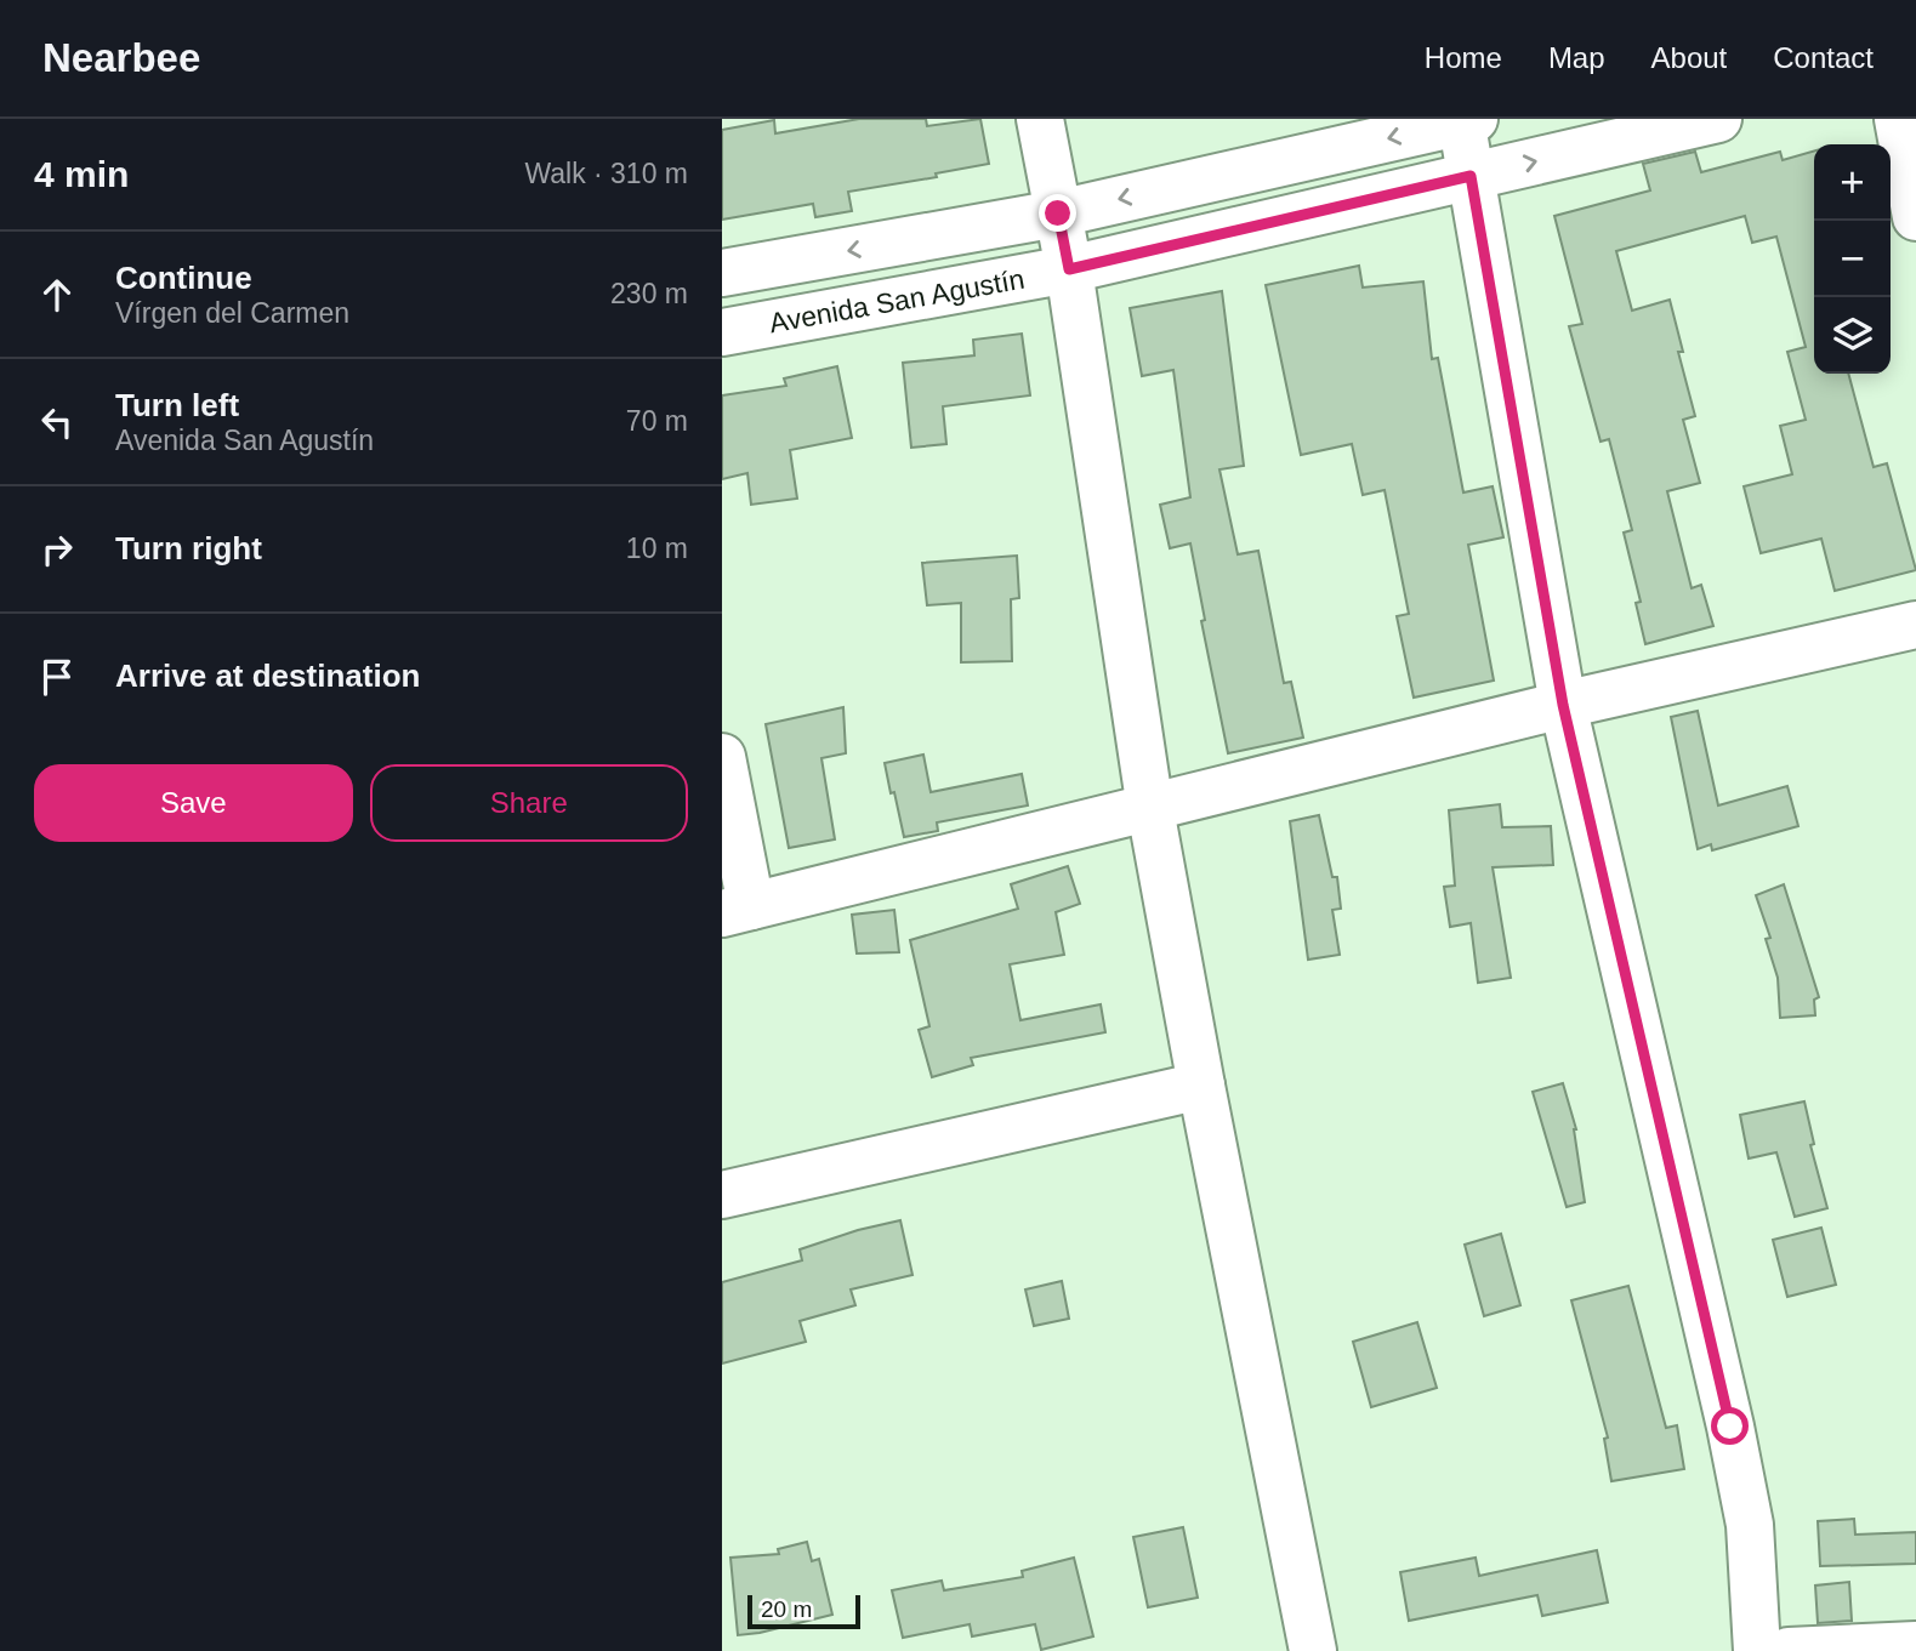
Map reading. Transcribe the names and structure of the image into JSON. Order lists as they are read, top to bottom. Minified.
{"streets":{"street":["Avenida San Agustín"]},"scale_bar":"20 m","page":{"header":"Nearbee","nav":["Home","Map","About","Contact"],"heading":["4 min","Walk · 310 m"],"map_buttons":["+","−"],"list":[["Continue","Vírgen del Carmen","230 m"],["Turn left","Avenida San Agustín","70 m"],["Turn right","10 m"],"Arrive at destination"],"buttons":["Save","Share"],"scale":"20 m"}}
